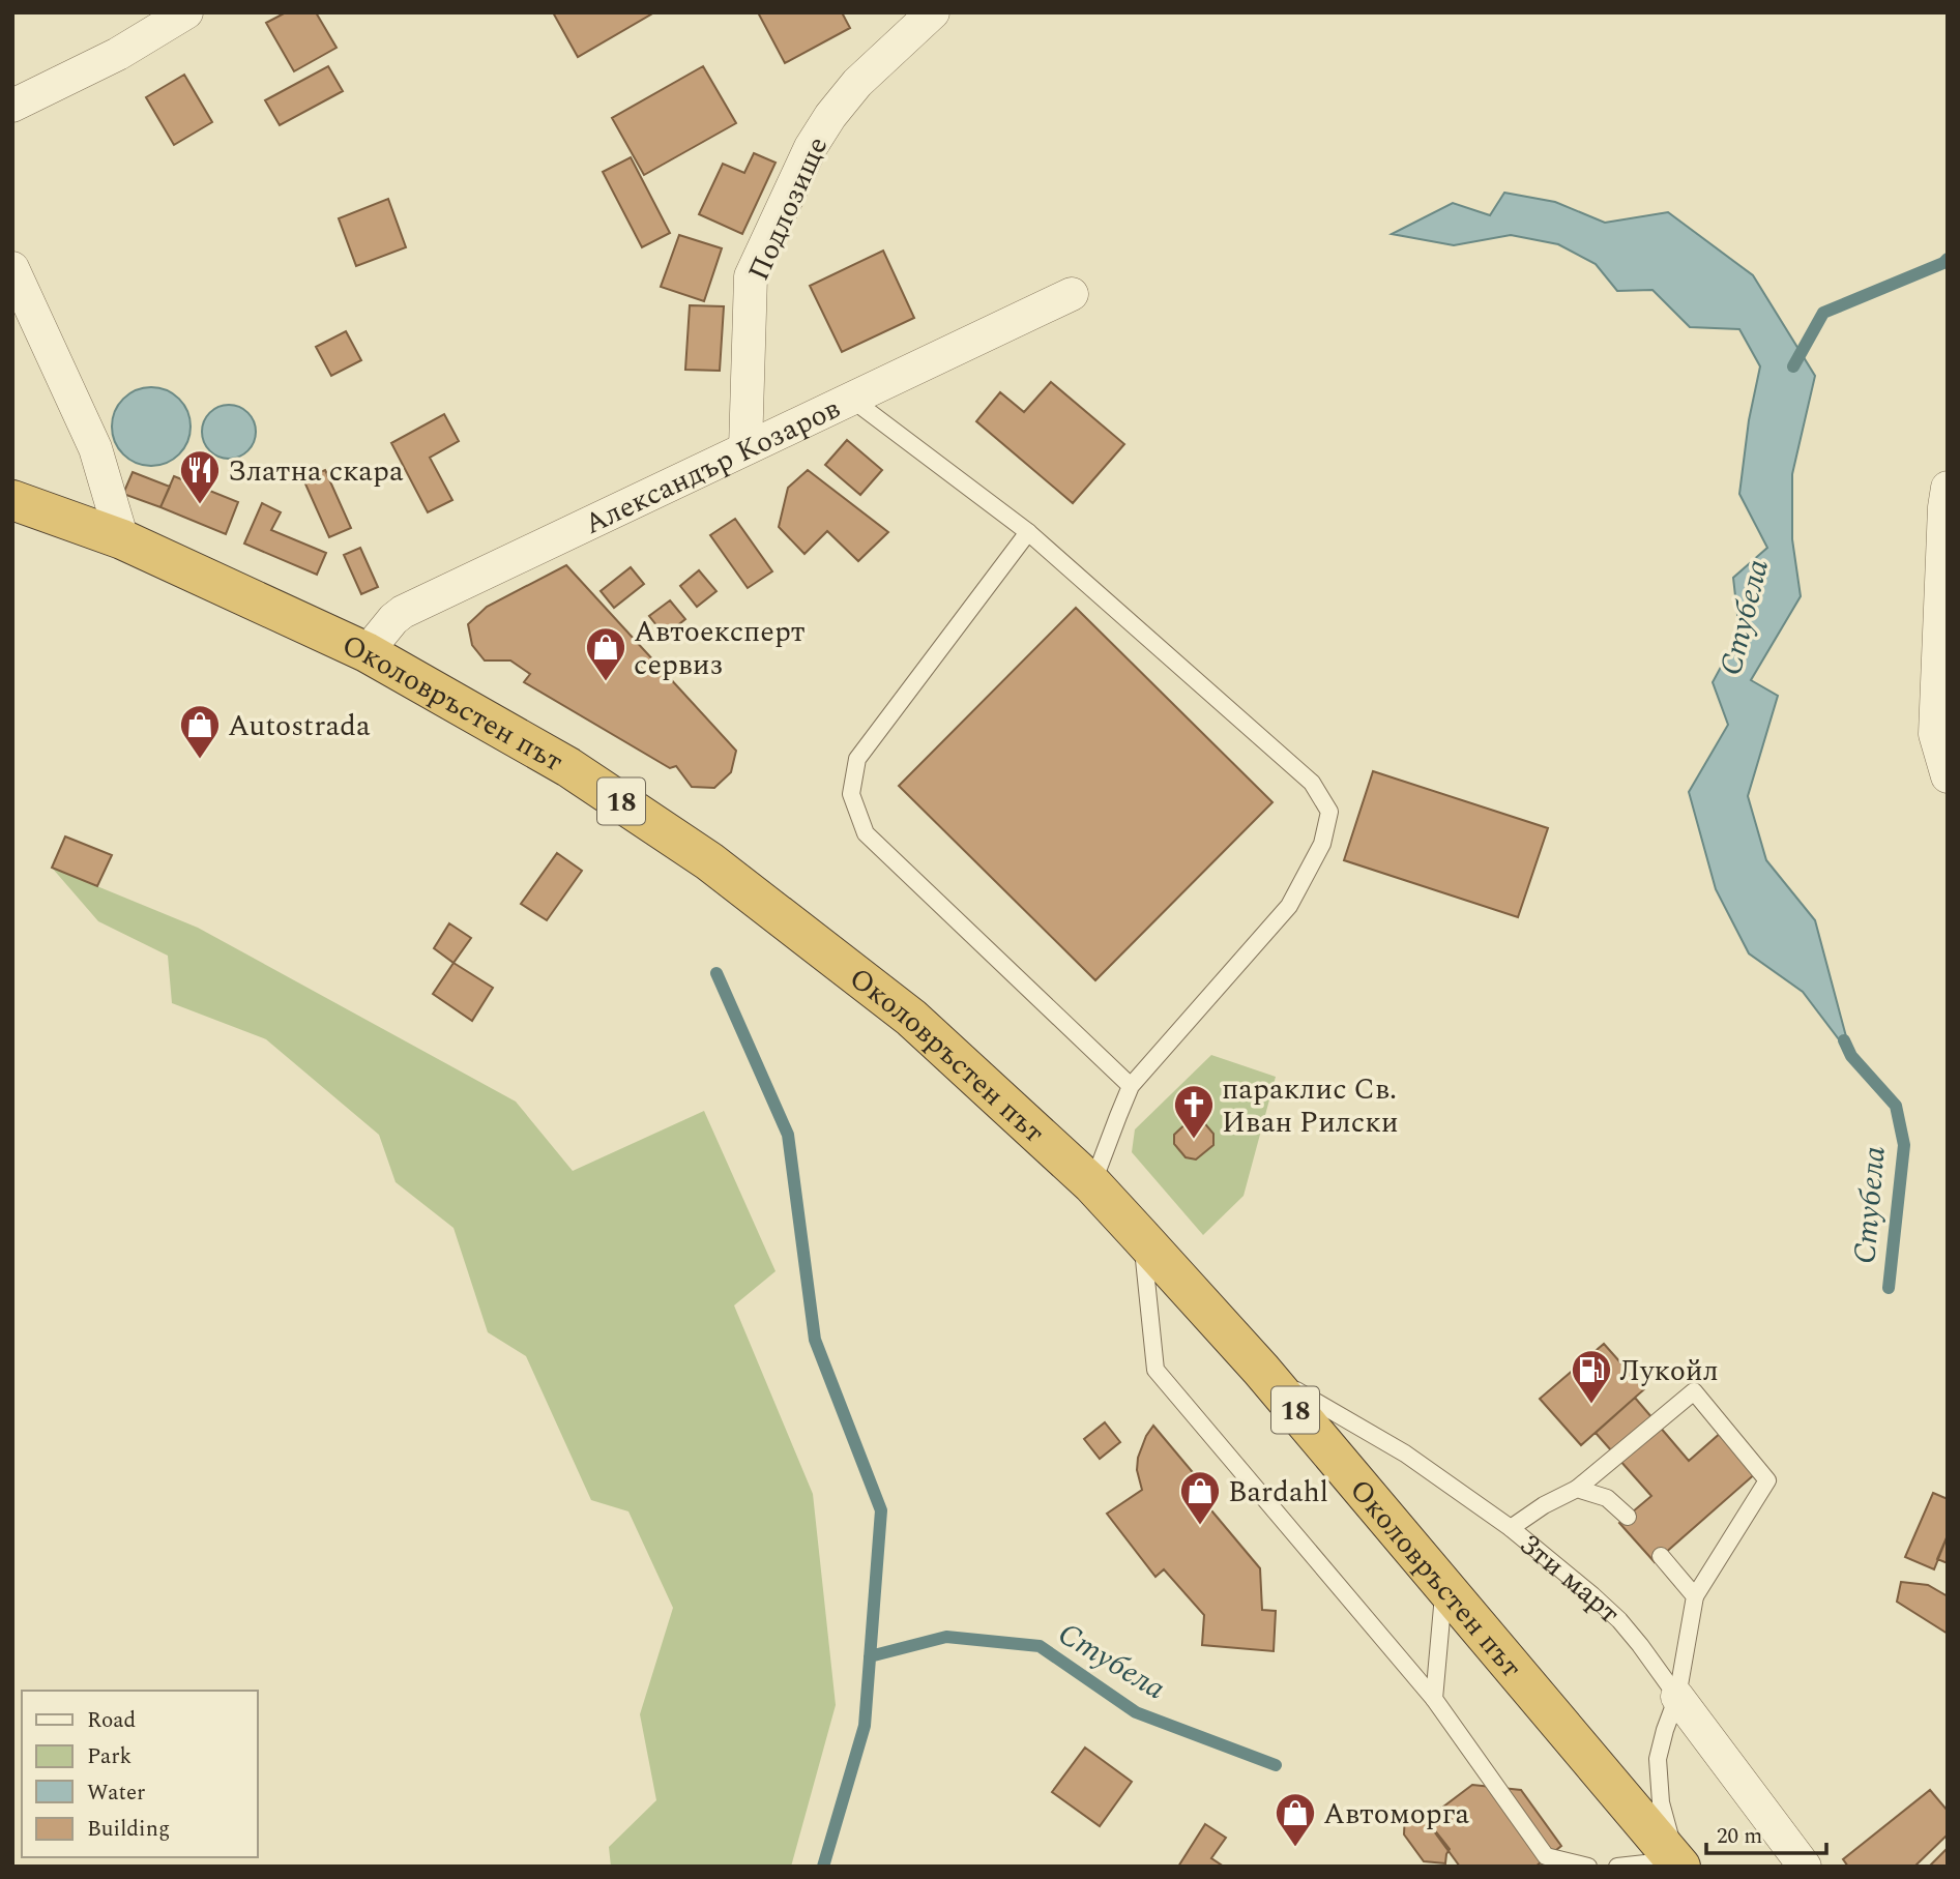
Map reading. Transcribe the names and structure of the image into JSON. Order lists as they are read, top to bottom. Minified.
{"streets":{"highway":["Околовръстен път","18"],"street":["Подлозище","Александър Козаров","3ти март"]},"crossings":[["Подлозище","Александър Козаров"],["Александър Козаров","Околовръстен път"],["Околовръстен път","3ти март"]],"water":["Стубела"],"places":{"restaurant":["Златна скара"],"shop":["Автоексперт сервиз","Autostrada","Bardahl","Автоморга"],"church":["параклис Св. Иван Рилски"],"fuel station":["Лукойл"]},"legend":["Road","Park","Water","Building"],"scale_bar":"20 m"}
